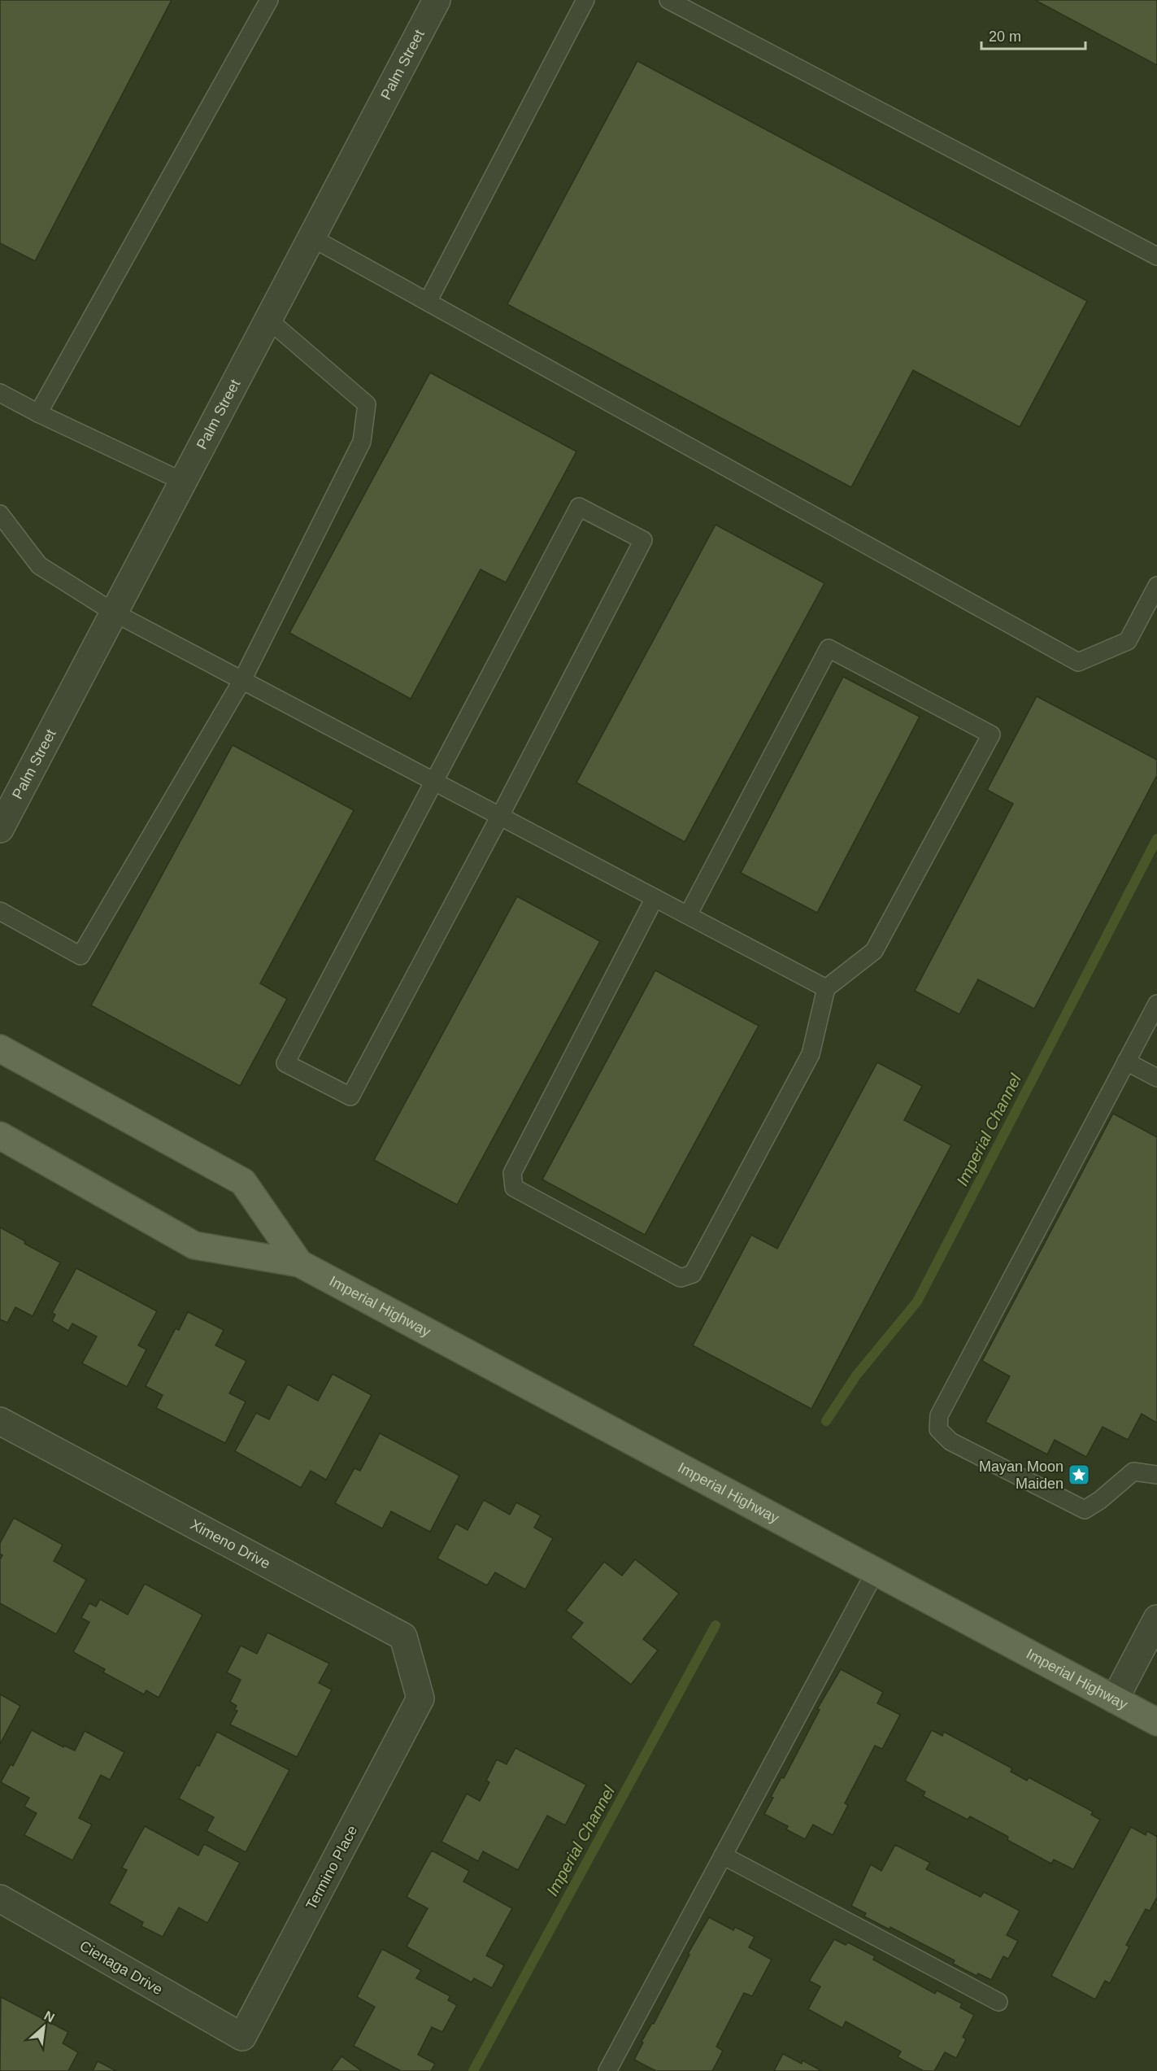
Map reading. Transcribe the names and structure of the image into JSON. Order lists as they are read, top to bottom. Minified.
{"streets":{"main road":["Imperial Highway"],"street":["Palm Street","Ximeno Drive","Termino Place","Cienaga Drive"]},"crossings":[["Ximeno Drive","Termino Place"],["Termino Place","Cienaga Drive"]],"water":["Imperial Channel"],"places":{"place":["Mayan Moon Maiden"]},"scale_bar":"20 m","north":"top right"}
